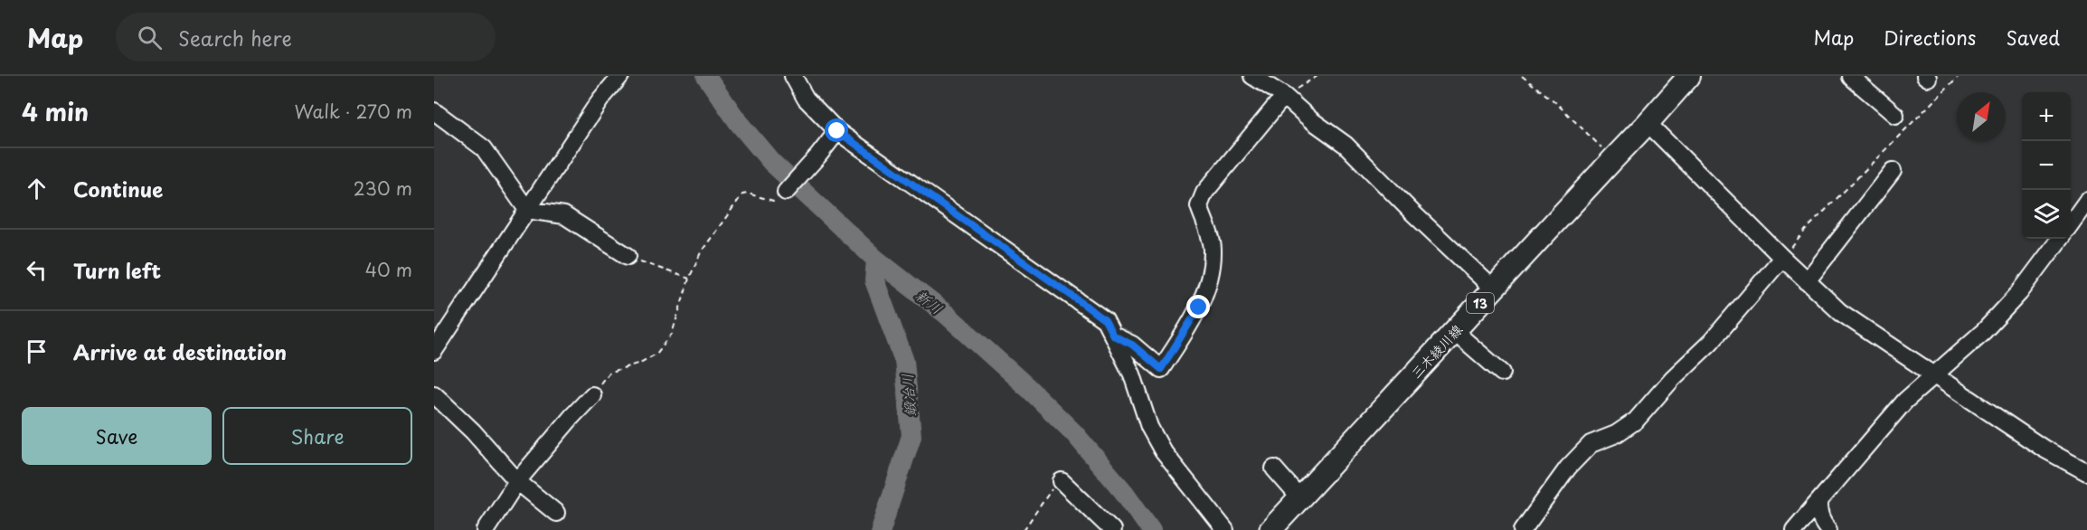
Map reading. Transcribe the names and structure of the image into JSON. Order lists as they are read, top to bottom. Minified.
{"streets":{"main road":["13","三木綾川線"]},"water":["新川","鍛冶川"],"north":"top right","page":{"header":"Map","search":"Search here","nav":["Map","Directions","Saved"],"heading":["4 min","Walk · 270 m"],"map_buttons":["+","−"],"list":[["Continue","230 m"],["Turn left","40 m"],"Arrive at destination"],"buttons":["Save","Share"]}}
